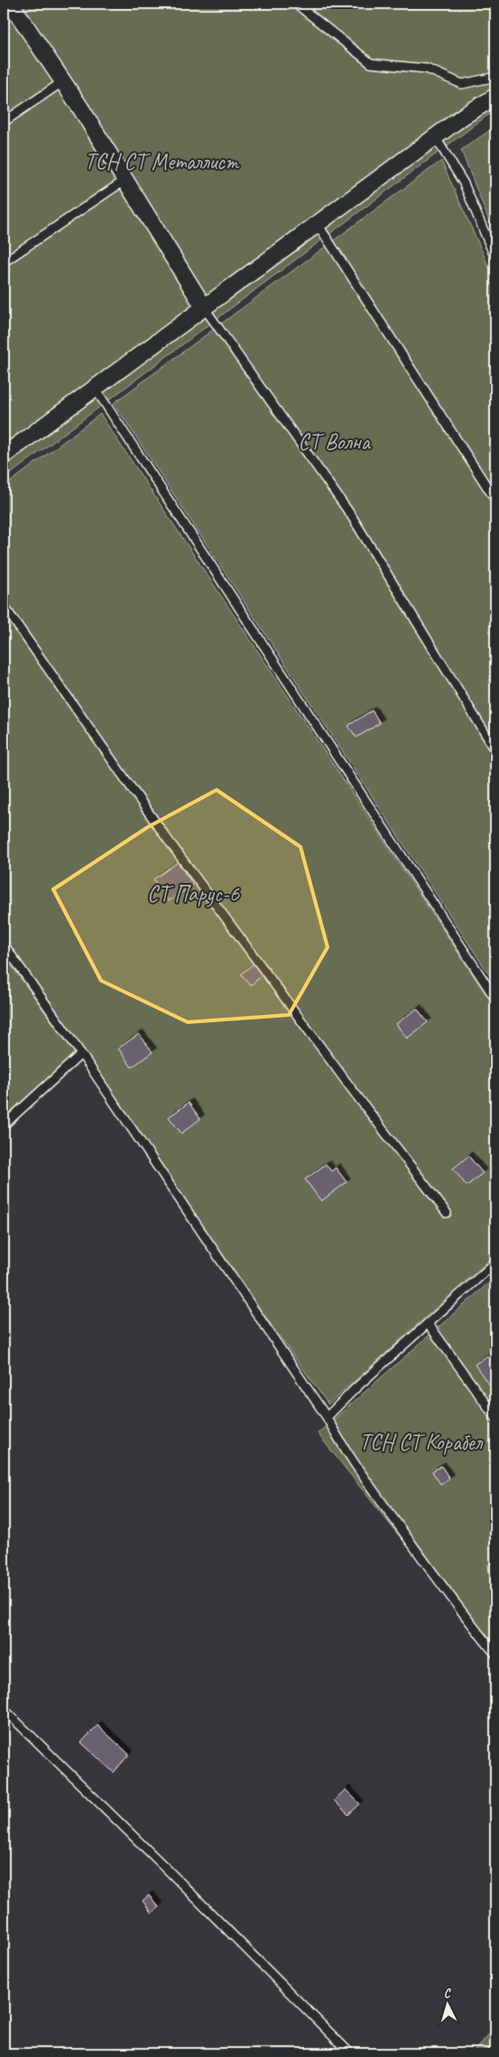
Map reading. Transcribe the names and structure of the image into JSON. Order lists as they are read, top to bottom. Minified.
{"parks":["ТСН СТ Металлист","СТ Волна","СТ Парус-6","ТСН СТ Корабел"],"north":"top"}
